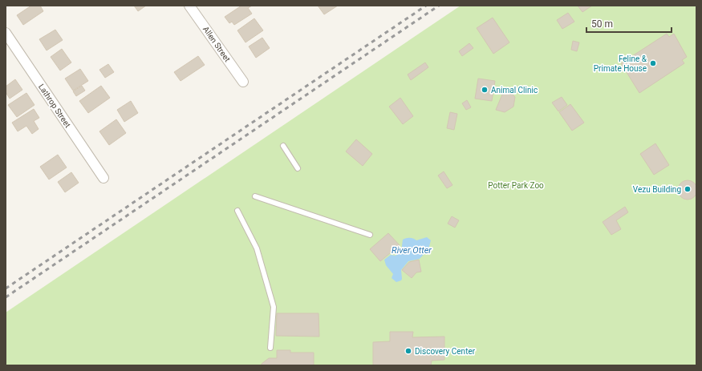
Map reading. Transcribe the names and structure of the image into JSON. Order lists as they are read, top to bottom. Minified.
{"streets":{"street":["Allen Street","Lathrop Street"]},"water":["River Otter"],"parks":["Potter Park Zoo"],"places":["Feline & Primate House","Animal Clinic","Vezu Building","Discovery Center"],"scale_bar":"50 m"}
